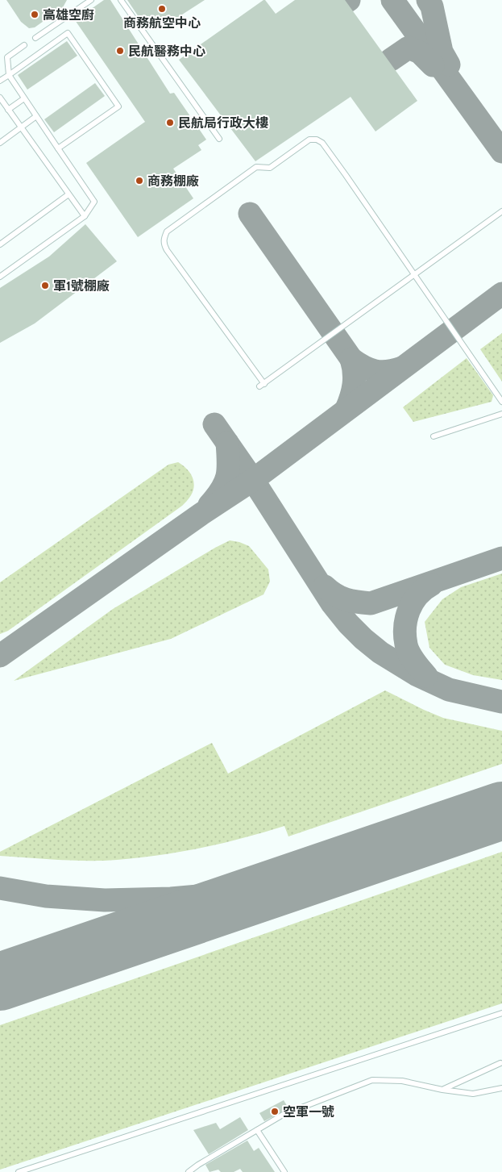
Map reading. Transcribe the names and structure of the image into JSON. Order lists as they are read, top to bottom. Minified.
{"places":["商務航空中心","高雄空廚","民航醫務中心","民航局行政大樓","商務棚廠","軍1號棚廠","空軍一號"]}
